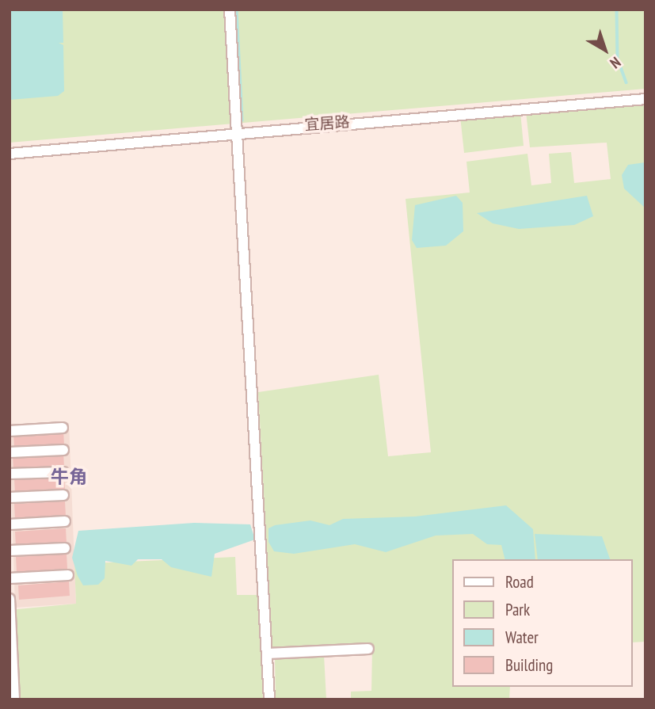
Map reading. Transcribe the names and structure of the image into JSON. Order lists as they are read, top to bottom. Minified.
{"streets":{"street":["宜居路"]},"districts":["牛角"],"legend":["Road","Park","Water","Building"],"north":"bottom right"}
